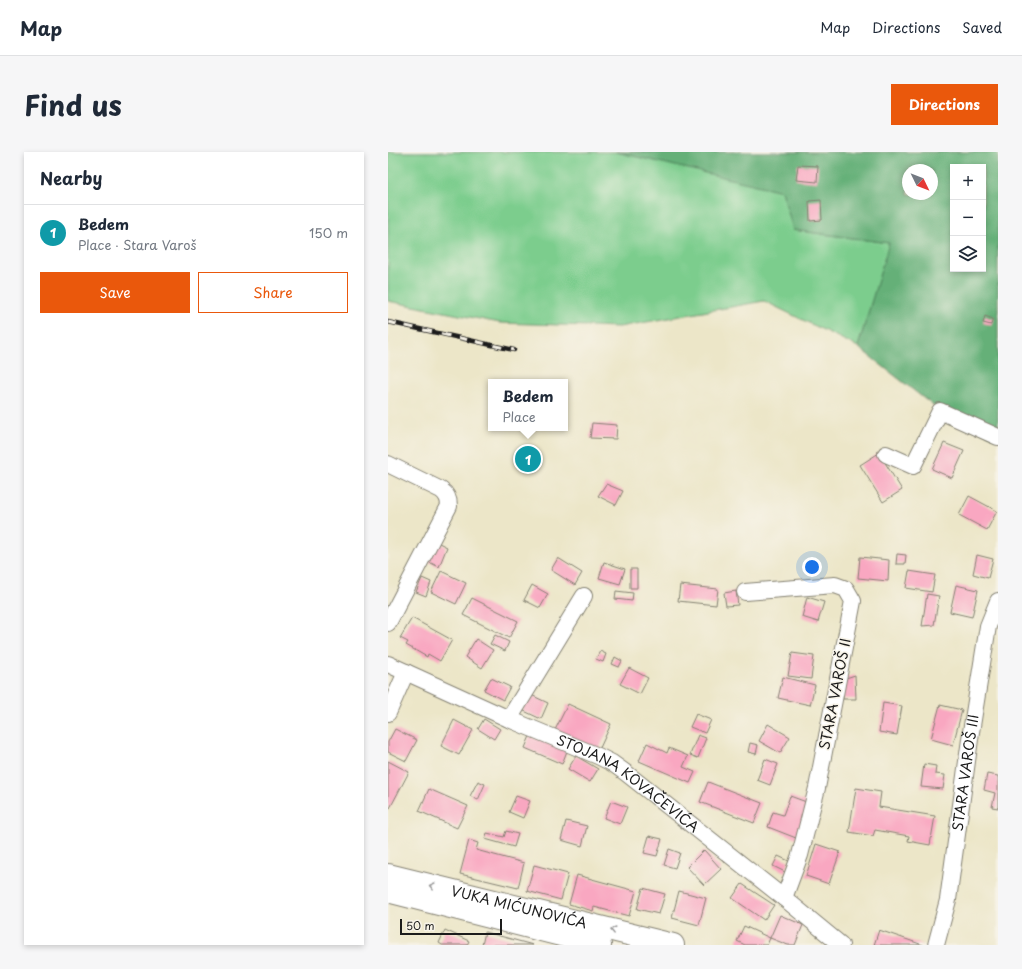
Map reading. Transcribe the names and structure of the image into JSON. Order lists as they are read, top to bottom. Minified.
{"streets":{"main road":["VUKA MIĆUNOVIĆA"],"street":["STARA VAROŠ II","STARA VAROŠ III","STOJANA KOVAČEVIĆA"]},"crossings":[["STARA VAROŠ II","STOJANA KOVAČEVIĆA"]],"scale_bar":"50 m","north":"bottom right","page":{"header":"Map","nav":["Map","Directions","Saved"],"title":"Find us","buttons":["Directions",["Save","Share"]],"heading":"Nearby","map_buttons":["+","−"],"list":[{"mark":"1","name":"Bedem","note":"Place · Stara Varoš","value":"150 m"}],"popup":["Bedem","Place"],"pins":"1","scale":"50 m"}}
